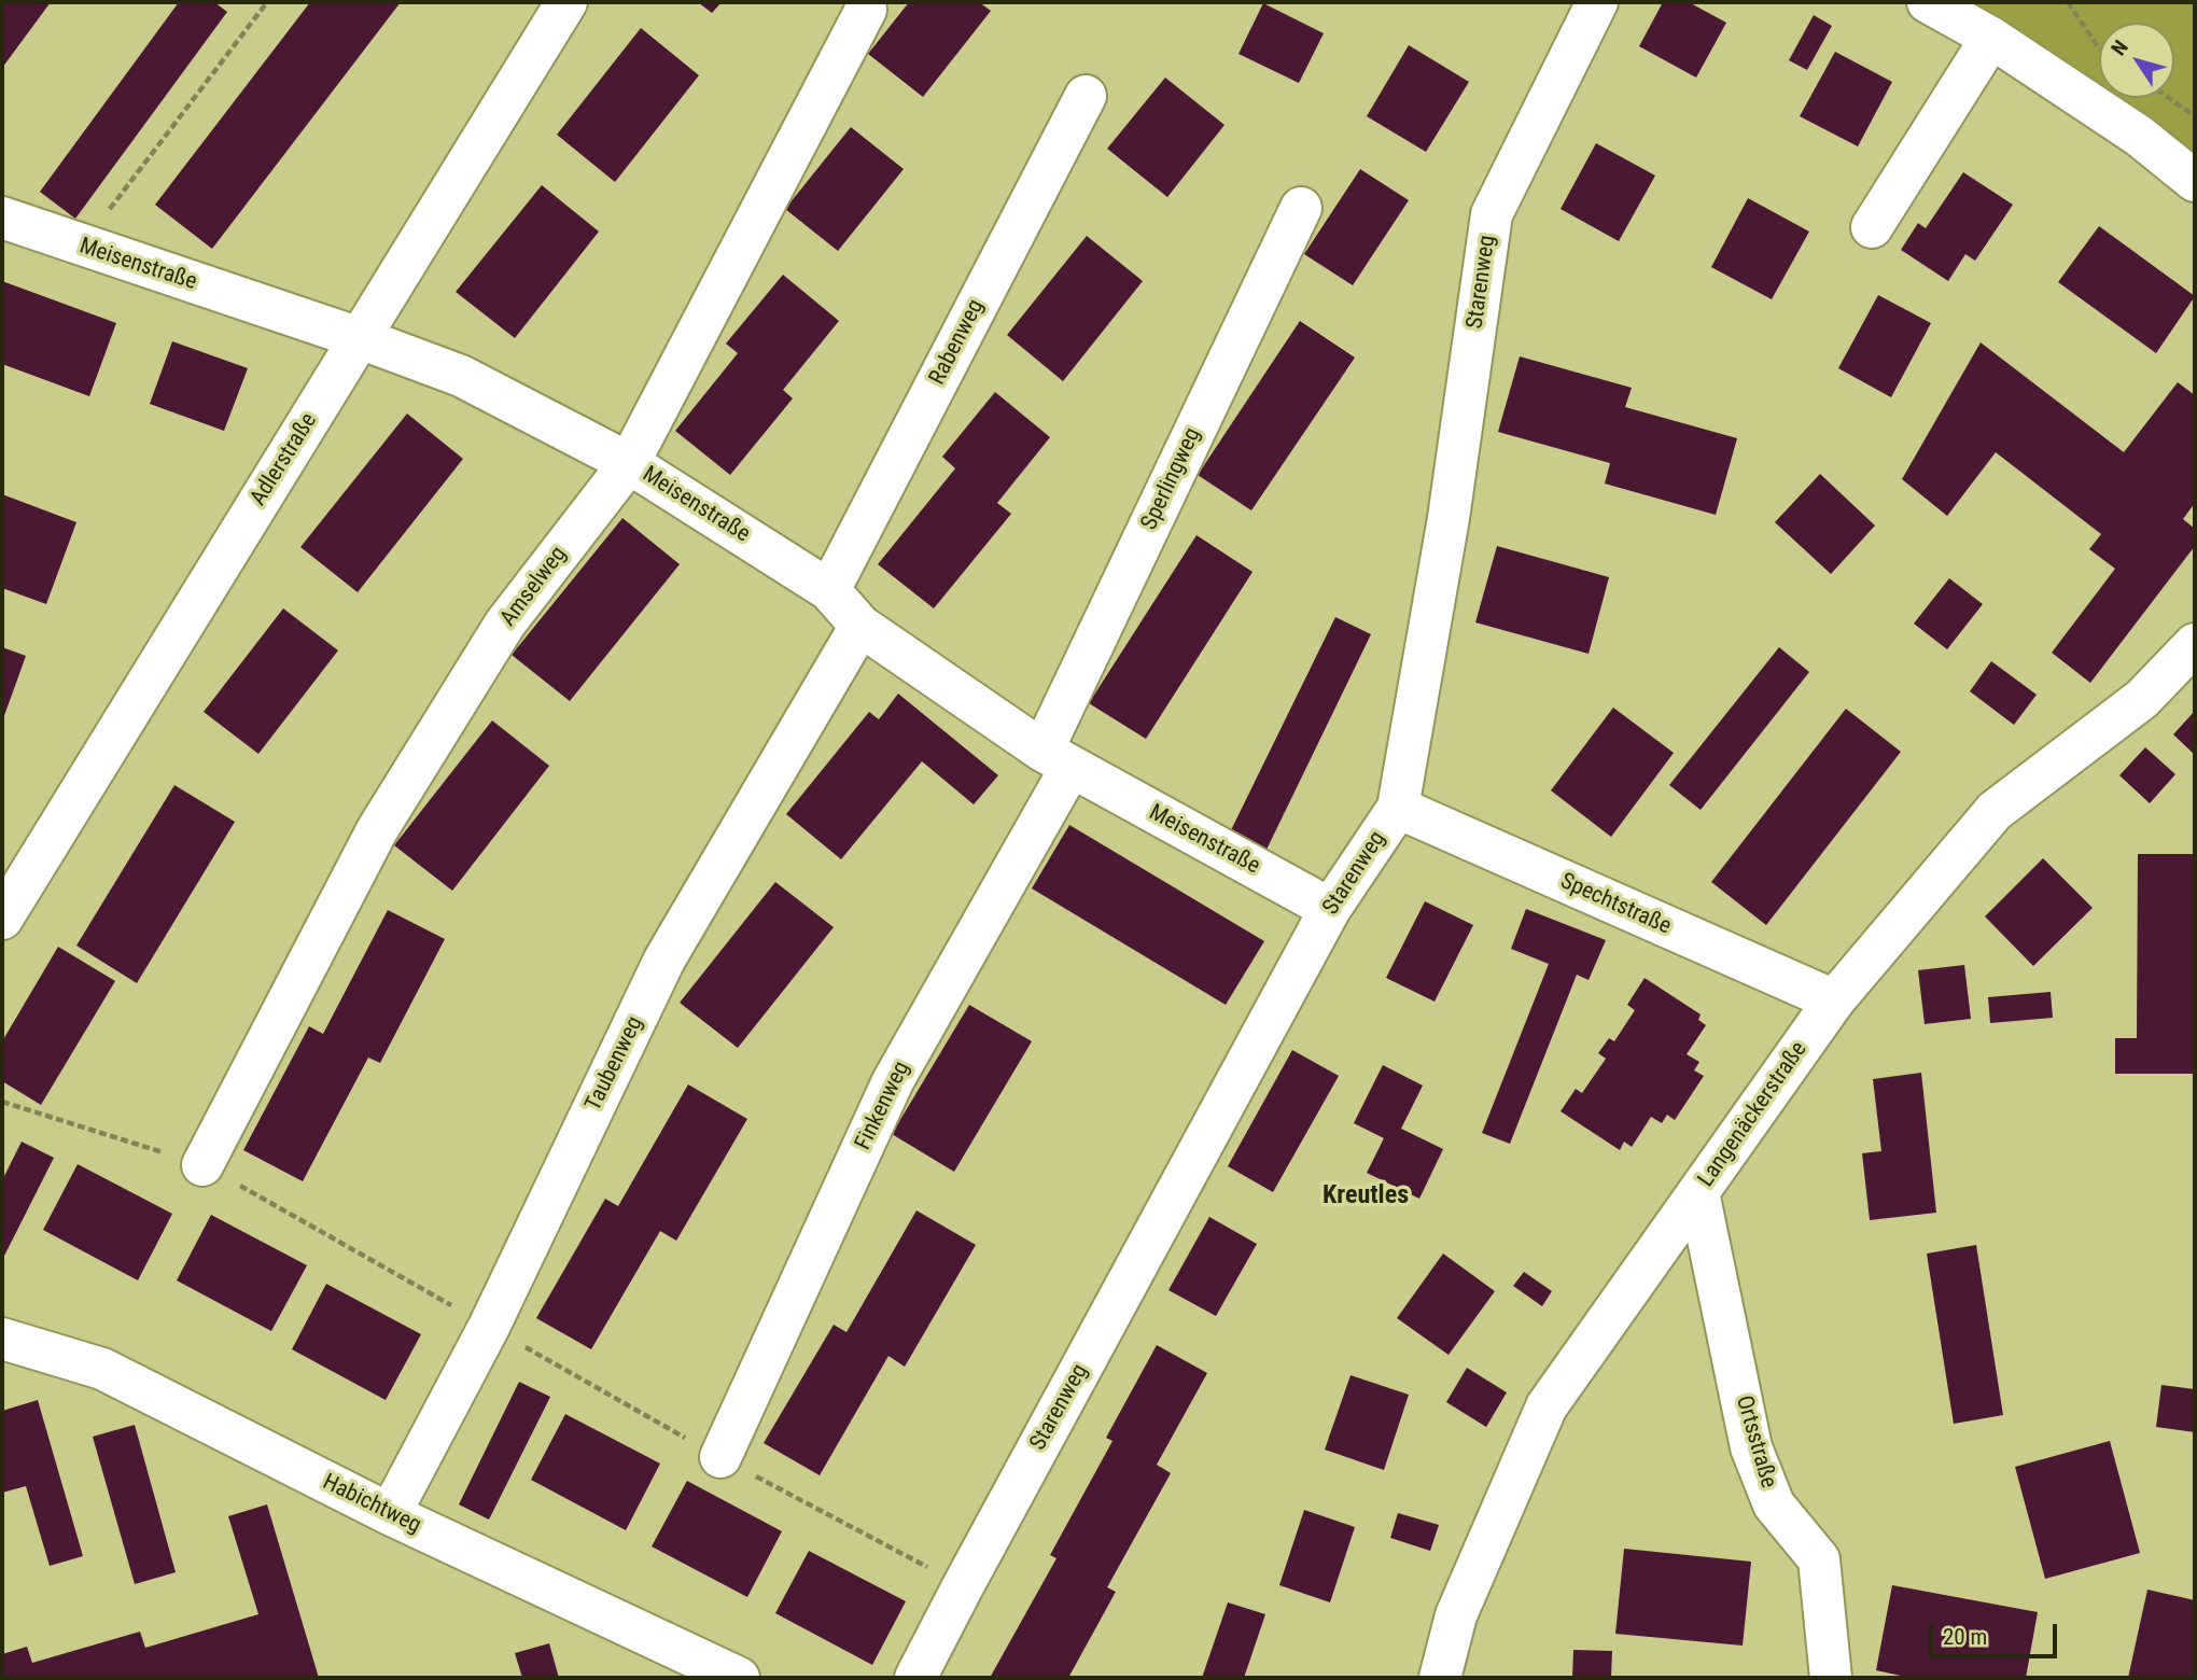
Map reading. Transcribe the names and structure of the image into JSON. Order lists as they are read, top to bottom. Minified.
{"streets":{"street":["Meisenstraße","Starenweg","Rabenweg","Adlerstraße","Sperlingweg","Amselweg","Spechtstraße","Taubenweg","Finkenweg","Langenäckerstraße","Ortsstraße","Habichtweg"]},"crossings":[["Meisenstraße","Starenweg"],["Meisenstraße","Rabenweg"],["Meisenstraße","Adlerstraße"],["Meisenstraße","Sperlingweg"],["Meisenstraße","Amselweg"],["Meisenstraße","Taubenweg"],["Meisenstraße","Finkenweg"],["Starenweg","Spechtstraße"],["Sperlingweg","Finkenweg"],["Spechtstraße","Langenäckerstraße"],["Taubenweg","Habichtweg"],["Langenäckerstraße","Ortsstraße"]],"districts":["Kreutles"],"scale_bar":"20 m","north":"top left"}
